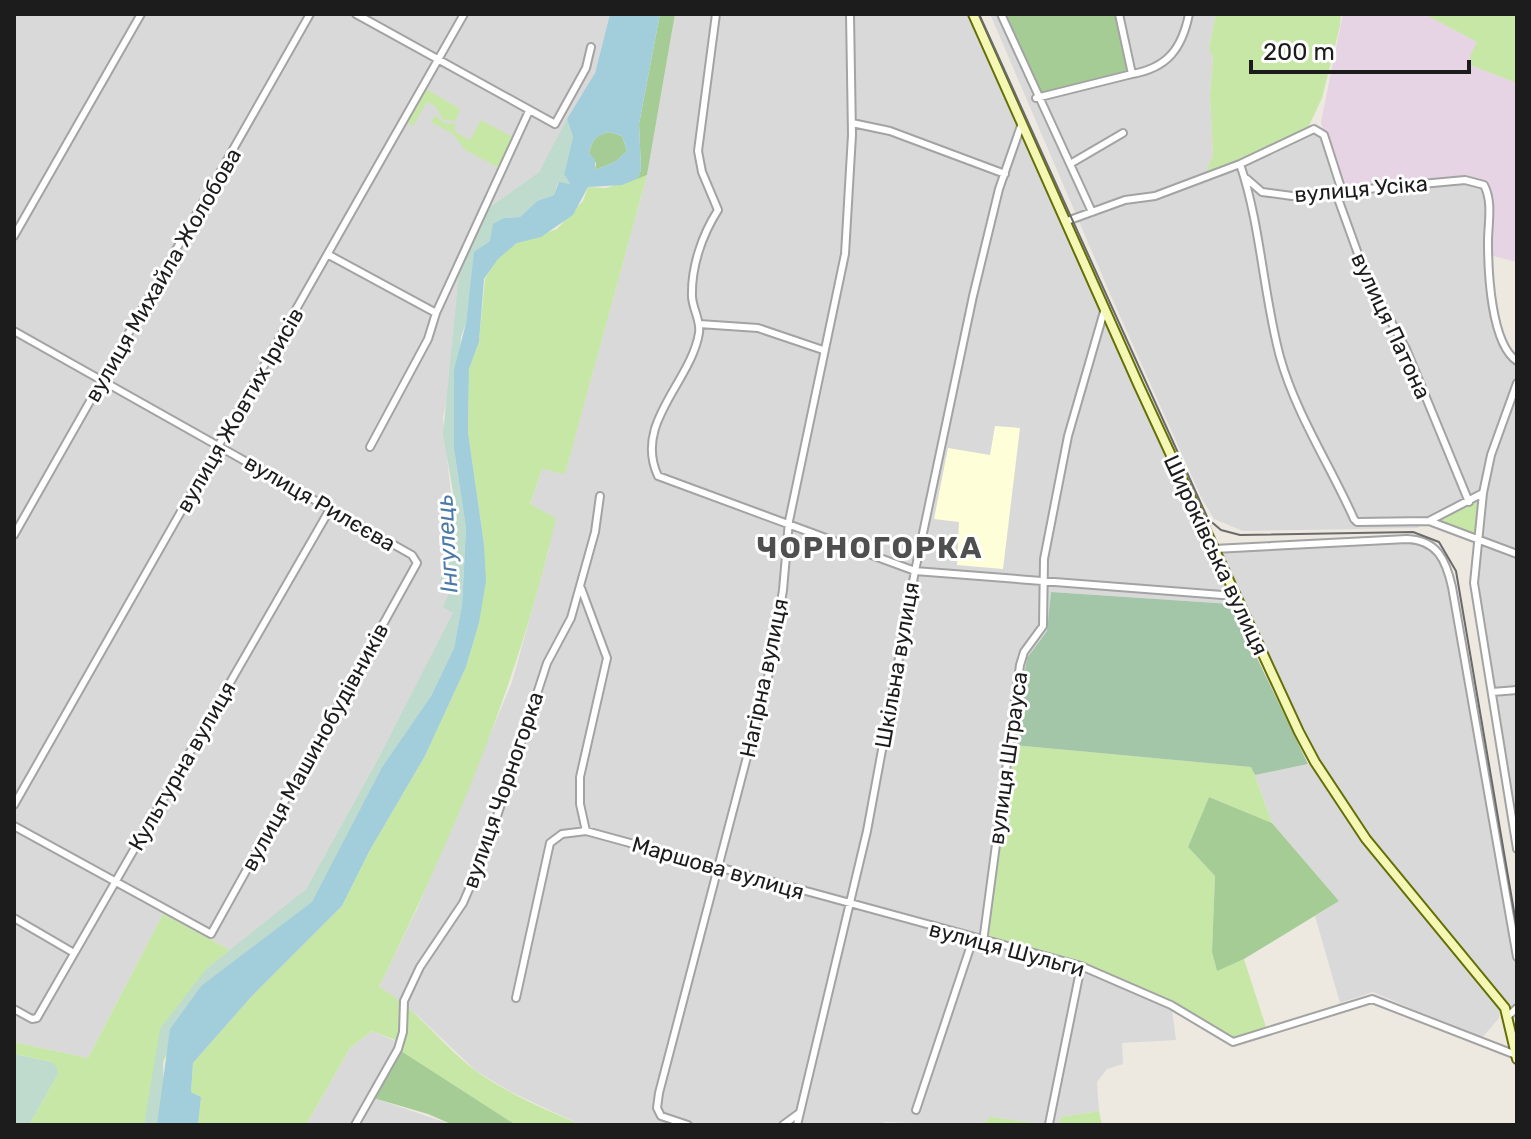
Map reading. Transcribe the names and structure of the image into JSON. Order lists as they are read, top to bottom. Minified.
{"streets":{"main road":["Широківська вулиця"],"street":["вулиця Усіка","вулиця Михайла Жолобова","вулиця Патона","вулиця Жовтих Ірисів","вулиця Рилєєва","Шкільна вулиця","Нагірна вулиця","вулиця Машинобудівників","вулиця Штрауса","Культурна вулиця","вулиця Чорногорка","Маршова вулиця","вулиця Шульги"]},"crossings":[["вулиця Усіка","вулиця Патона"],["вулиця Михайла Жолобова","вулиця Рилєєва"],["вулиця Жовтих Ірисів","вулиця Рилєєва"],["вулиця Рилєєва","вулиця Машинобудівників"],["вулиця Рилєєва","Культурна вулиця"],["Широківська вулиця","Шкільна вулиця"],["Широківська вулиця","вулиця Штрауса"],["Широківська вулиця","вулиця Шульги"],["Шкільна вулиця","Маршова вулиця"],["Шкільна вулиця","вулиця Шульги"],["Нагірна вулиця","Маршова вулиця"],["вулиця Машинобудівників","Культурна вулиця"],["вулиця Штрауса","вулиця Шульги"],["Маршова вулиця","вулиця Шульги"]],"districts":["ЧОРНОГОРКА"],"water":["Інгулець"],"scale_bar":"200 m"}
